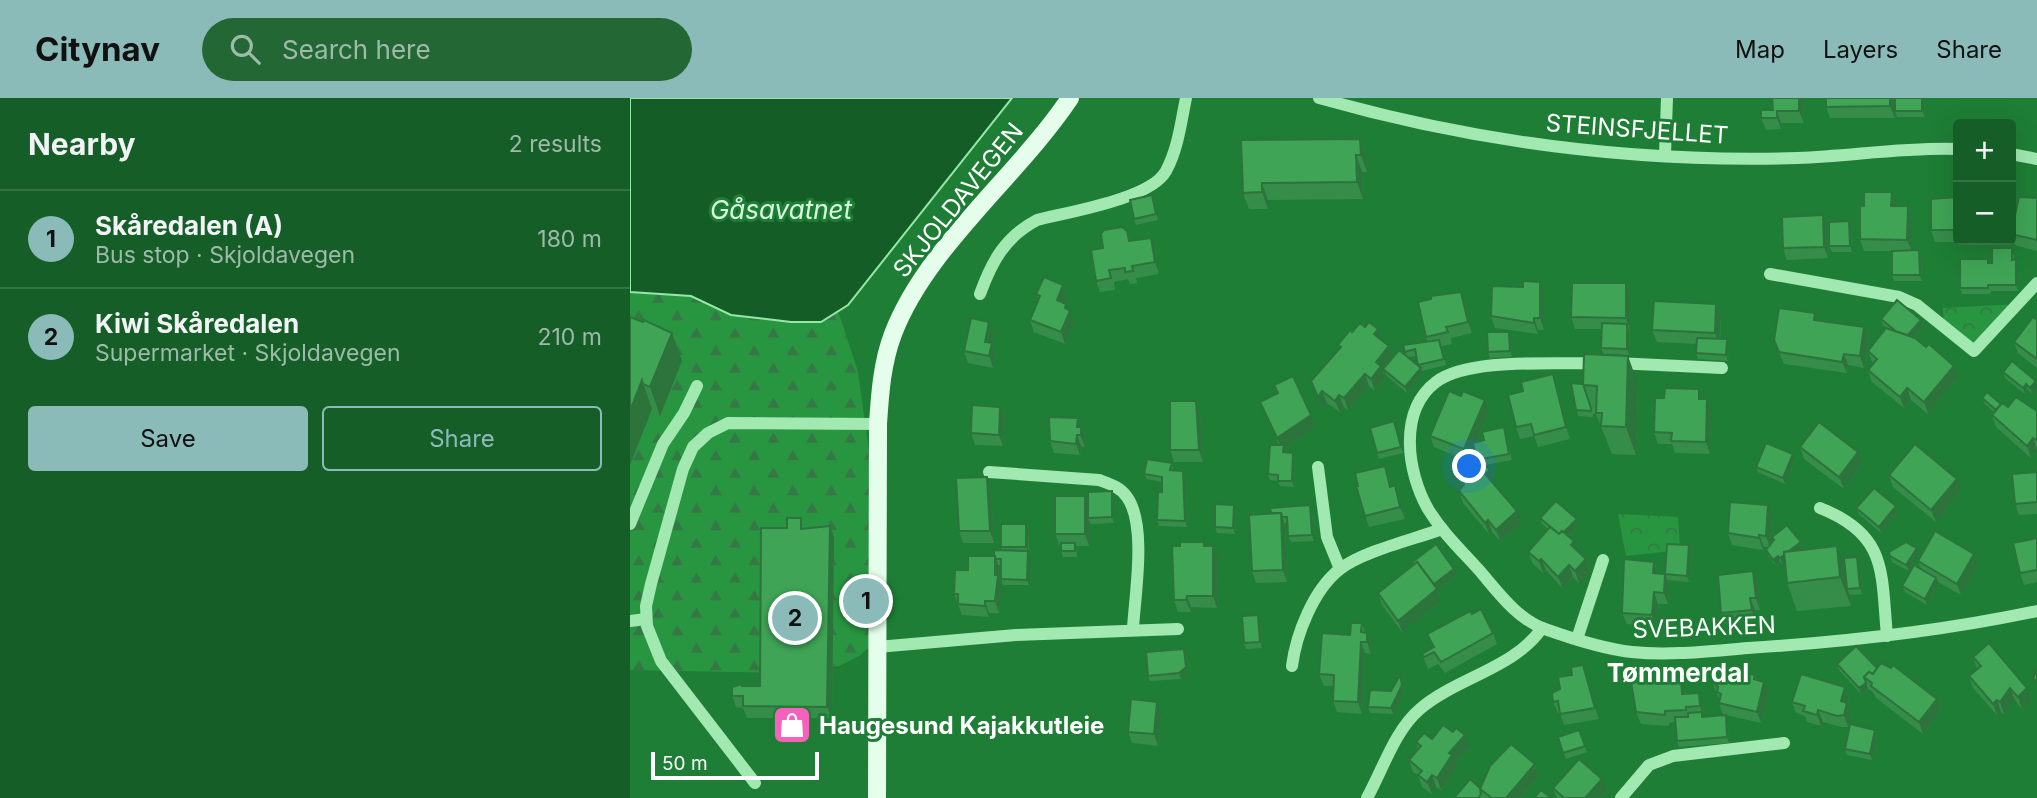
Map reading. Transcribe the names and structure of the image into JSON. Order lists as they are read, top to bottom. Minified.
{"streets":{"main road":["SKJOLDAVEGEN"],"street":["STEINSFJELLET","SVEBAKKEN"]},"districts":["Tømmerdal"],"water":["Gåsavatnet"],"places":{"shop":["Haugesund Kajakkutleie"]},"scale_bar":"50 m","page":{"header":"Citynav","search":"Search here","nav":["Map","Layers","Share"],"heading":["Nearby","2 results"],"map_buttons":["+","−"],"list":[{"mark":"1","name":"Skåredalen (A)","note":"Bus stop · Skjoldavegen","value":"180 m"},{"mark":"2","name":"Kiwi Skåredalen","note":"Supermarket · Skjoldavegen","value":"210 m"}],"buttons":["Save","Share"],"pins":["1","2"],"scale":"50 m"}}
